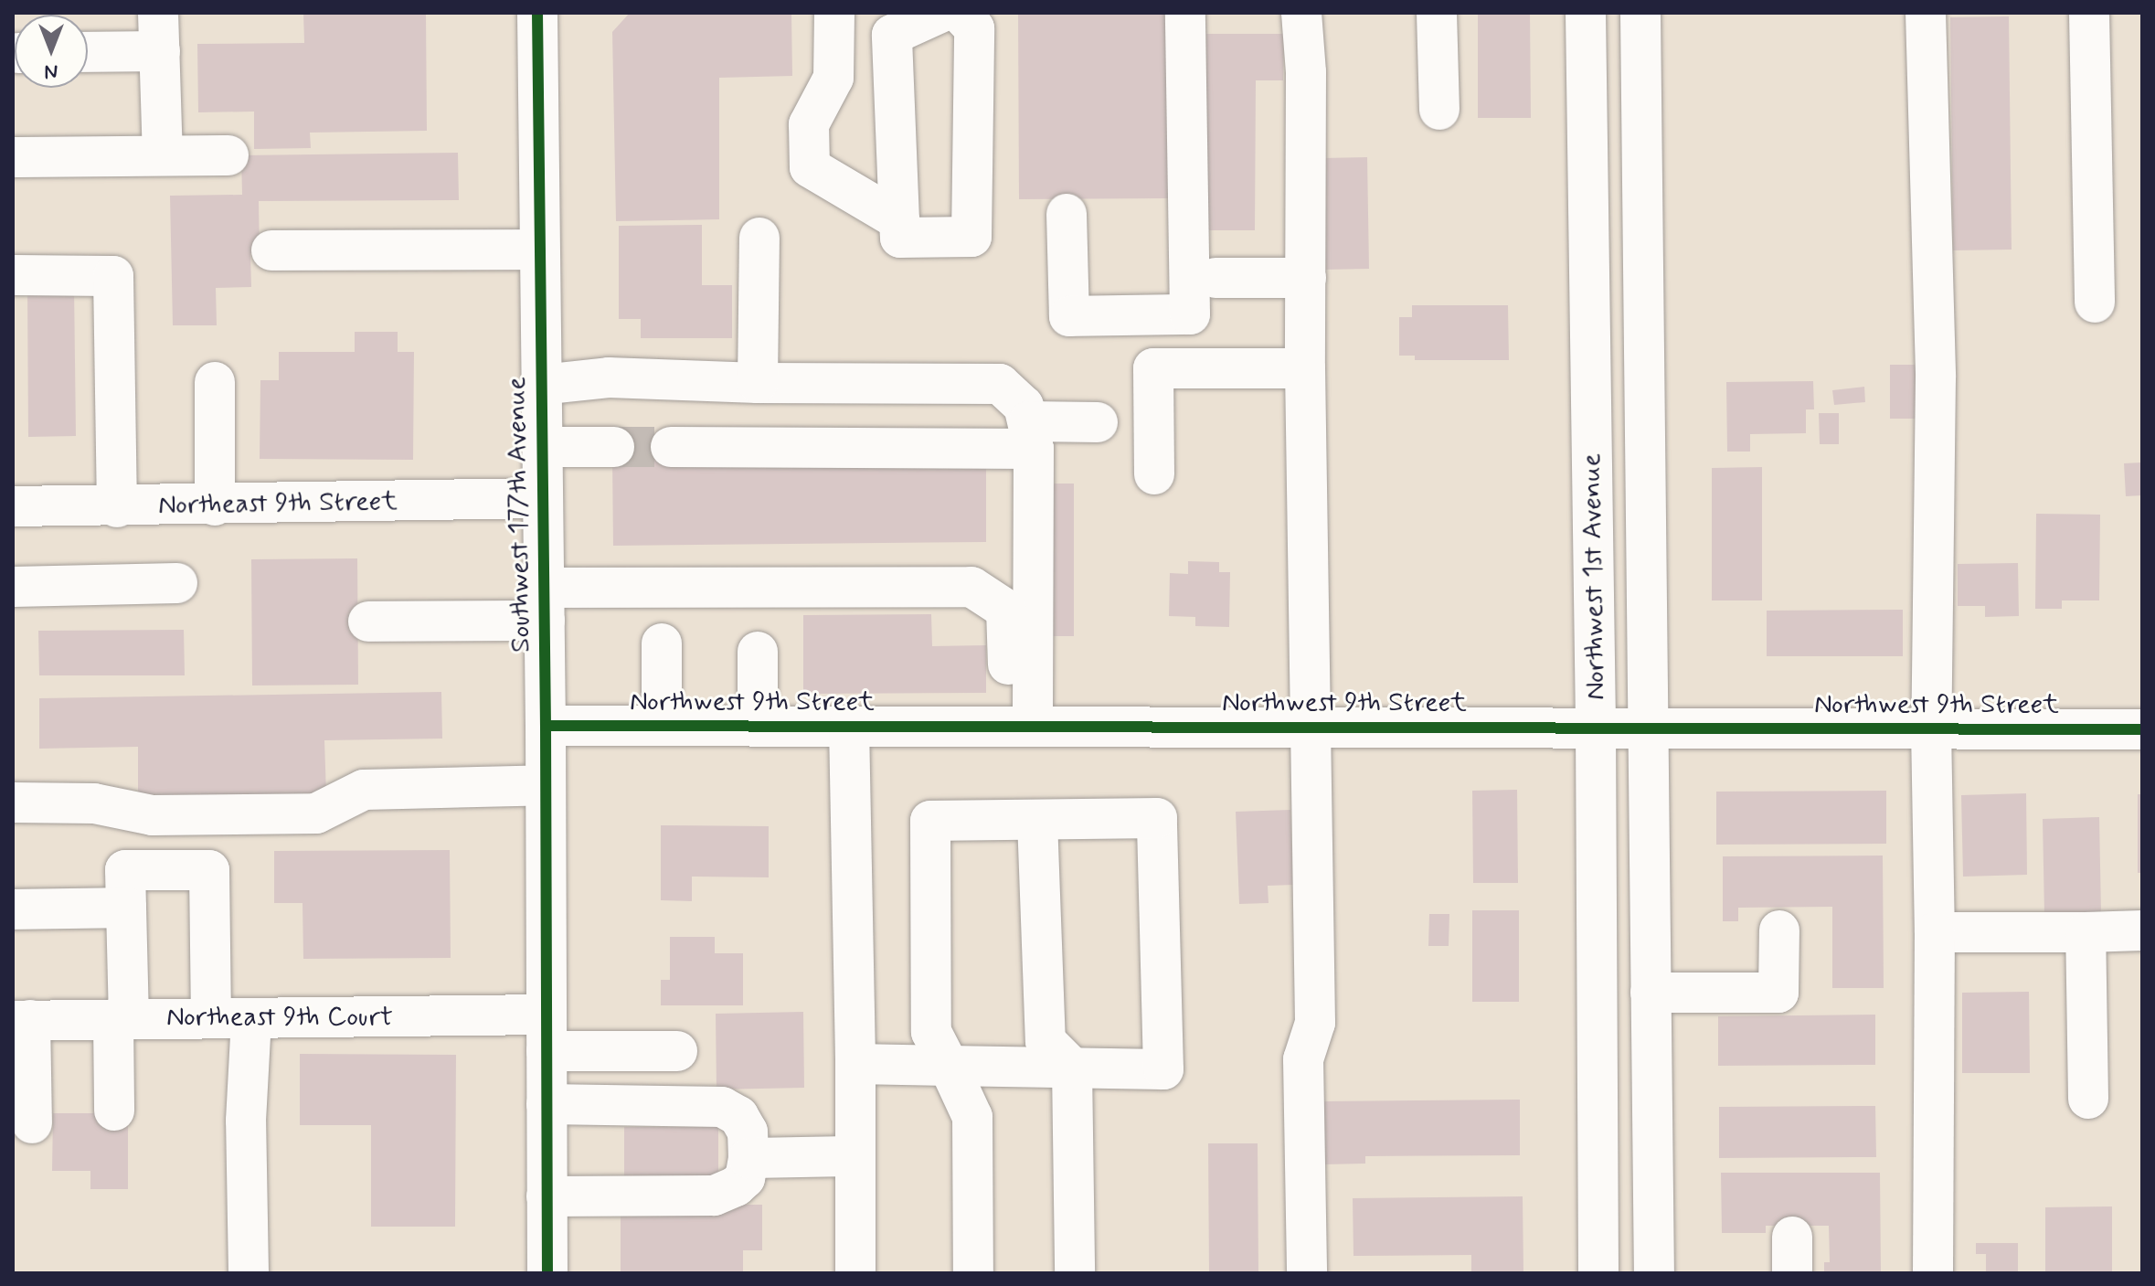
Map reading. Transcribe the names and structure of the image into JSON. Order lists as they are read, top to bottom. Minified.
{"streets":{"main road":["Northeast 9th Street","Southwest 177th Avenue","Northwest 1st Avenue","Northwest 9th Street","Northeast 9th Court"]},"crossings":[["Northeast 9th Street","Southwest 177th Avenue"],["Southwest 177th Avenue","Northwest 9th Street"],["Southwest 177th Avenue","Northeast 9th Court"],["Northwest 1st Avenue","Northwest 9th Street"]],"north":"bottom"}
